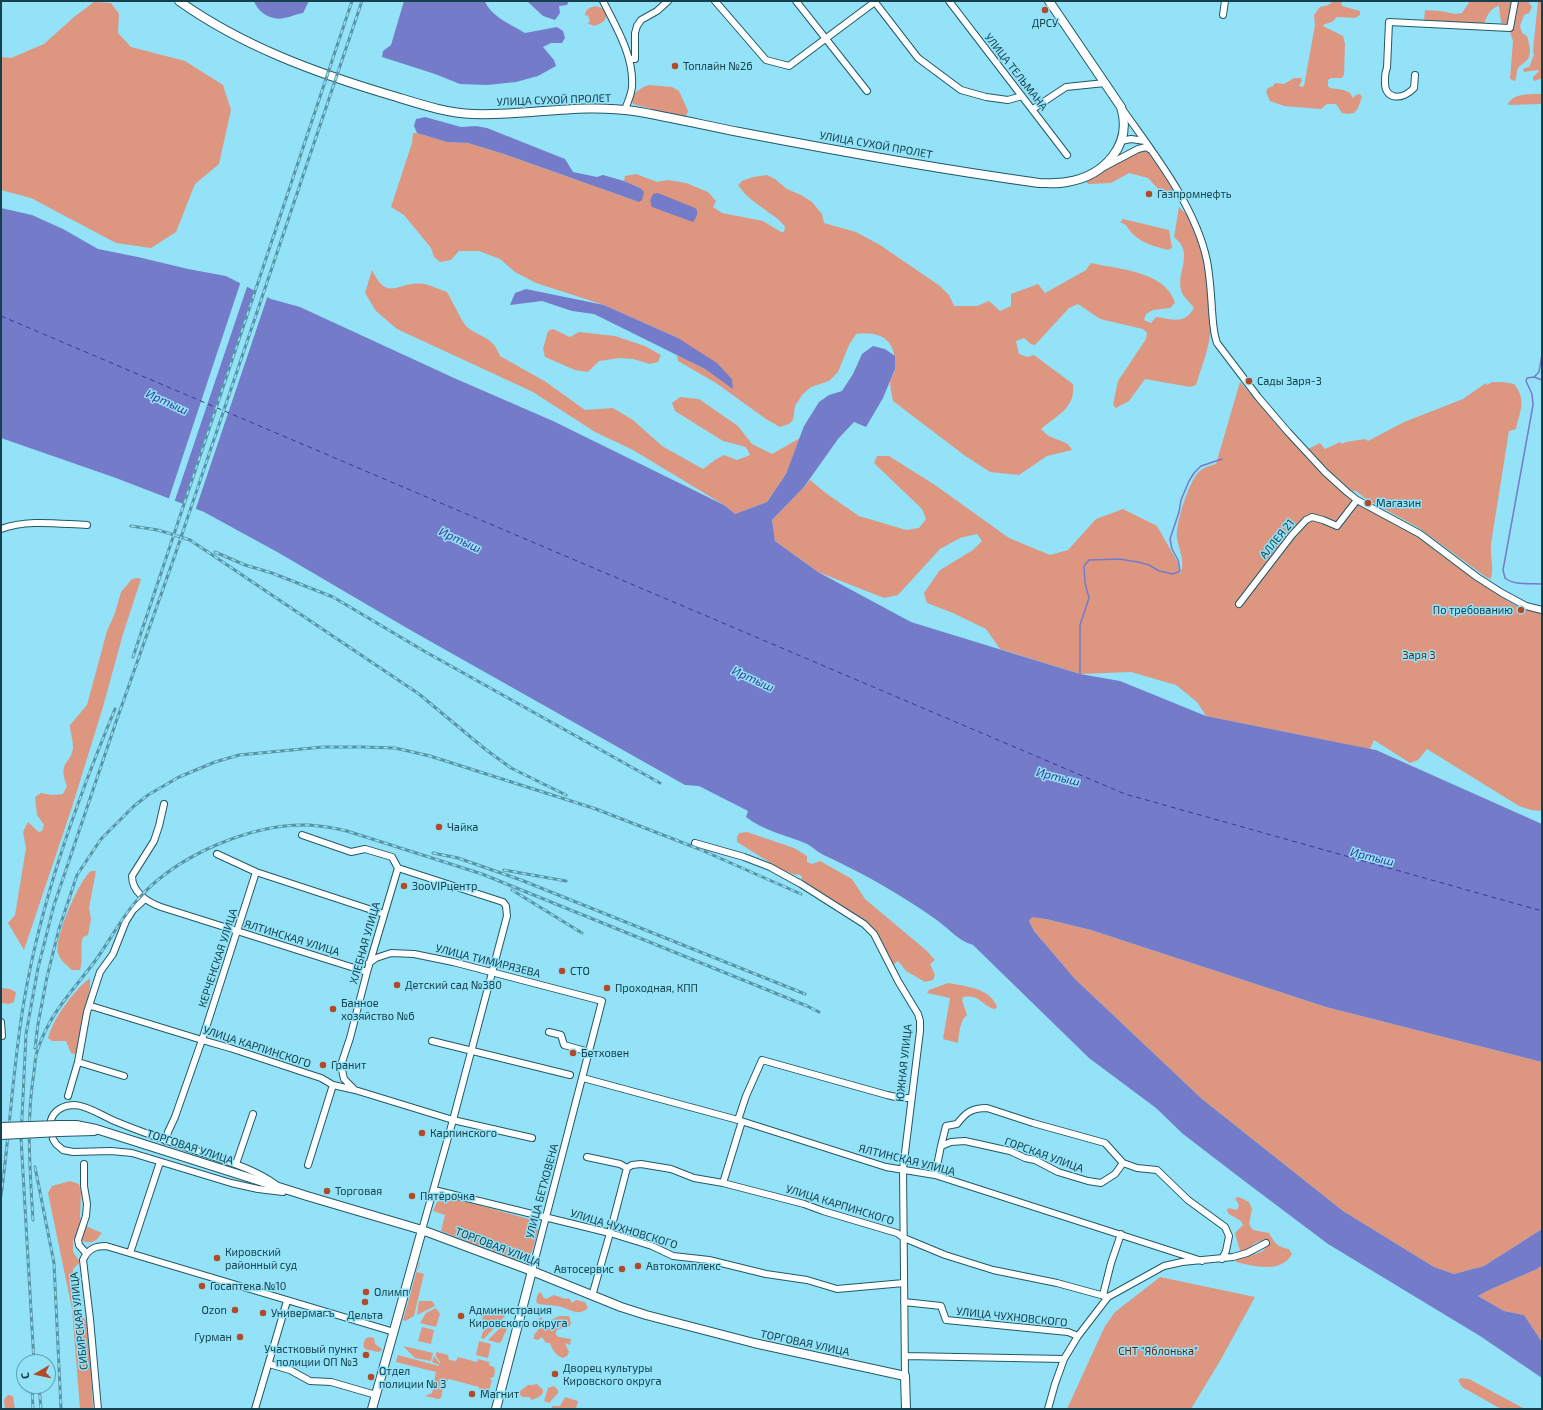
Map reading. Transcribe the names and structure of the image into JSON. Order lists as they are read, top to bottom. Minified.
{"streets":{"main road":["УЛИЦА СУХОЙ ПРОЛЕТ","ЮЖНАЯ УЛИЦА","ТОРГОВАЯ УЛИЦА","УЛИЦА БЕТХОВЕНА"],"street":["УЛИЦА ТЕЛЬМАНА","АЛЛЕЯ 21","ЯЛТИНСКАЯ УЛИЦА","ХЛЕБНАЯ УЛИЦА","КЕРЧЕНСКАЯ УЛИЦА","УЛИЦА ТИМИРЯЗЕВА","УЛИЦА КАРПИНСКОГО","ГОРСКАЯ УЛИЦА","УЛИЦА ЧУХНОВСКОГО","СИБИРСКАЯ УЛИЦА"]},"crossings":[["ЯЛТИНСКАЯ УЛИЦА","ХЛЕБНАЯ УЛИЦА"],["ЯЛТИНСКАЯ УЛИЦА","КЕРЧЕНСКАЯ УЛИЦА"],["ЯЛТИНСКАЯ УЛИЦА","ЮЖНАЯ УЛИЦА"],["ЯЛТИНСКАЯ УЛИЦА","УЛИЦА БЕТХОВЕНА"],["ХЛЕБНАЯ УЛИЦА","УЛИЦА ТИМИРЯЗЕВА"],["ХЛЕБНАЯ УЛИЦА","УЛИЦА КАРПИНСКОГО"],["КЕРЧЕНСКАЯ УЛИЦА","УЛИЦА КАРПИНСКОГО"],["УЛИЦА ТИМИРЯЗЕВА","УЛИЦА БЕТХОВЕНА"],["УЛИЦА КАРПИНСКОГО","ЮЖНАЯ УЛИЦА"],["ЮЖНАЯ УЛИЦА","ТОРГОВАЯ УЛИЦА"],["ЮЖНАЯ УЛИЦА","УЛИЦА ЧУХНОВСКОГО"],["ТОРГОВАЯ УЛИЦА","УЛИЦА БЕТХОВЕНА"],["УЛИЦА БЕТХОВЕНА","УЛИЦА ЧУХНОВСКОГО"]],"water":["Иртыш"],"parks":["Заря 3","СНТ \"Яблонька\""],"places":["ДРСУ","Топлайн №26","Газпромнефть","Сады Заря-3","Магазин","По требованию","Чайка","ЗооVIPцентр","СТО","Детский сад №380","Проходная, КПП","Банное хозяйство №6","Бетховен","Гранит","Карпинского","Торговая","Пятёрочка","Кировский районный суд","Автокомплекс","Автосервис","Госаптека №10","Олимп","Дельта","Ozon","Универмагъ","Администрация Кировского округа","Гурман","Участковый пункт полиции ОП №3","Дворец культуры Кировского округа","Отдел полиции № 3","Магнит"],"north":"left"}
